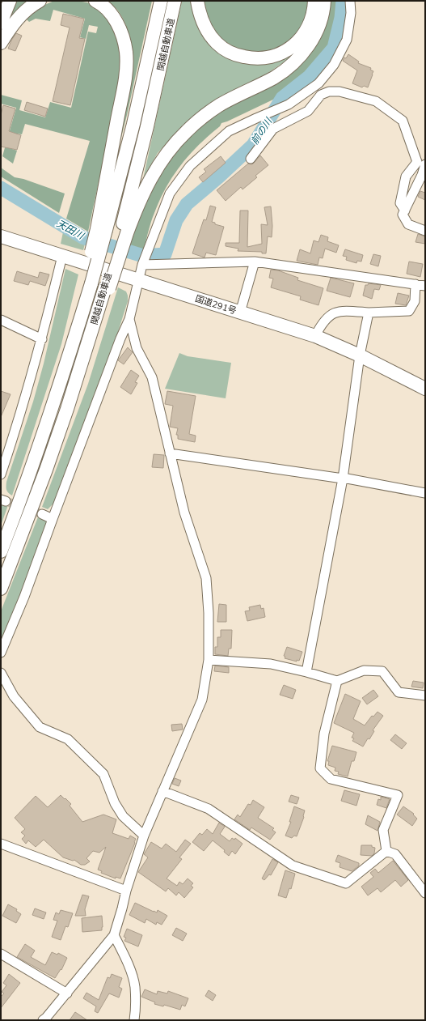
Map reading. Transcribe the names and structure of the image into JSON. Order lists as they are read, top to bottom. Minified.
{"streets":{"highway":["関越自動車道","国道291号"]},"water":["前の川","天田川"]}
